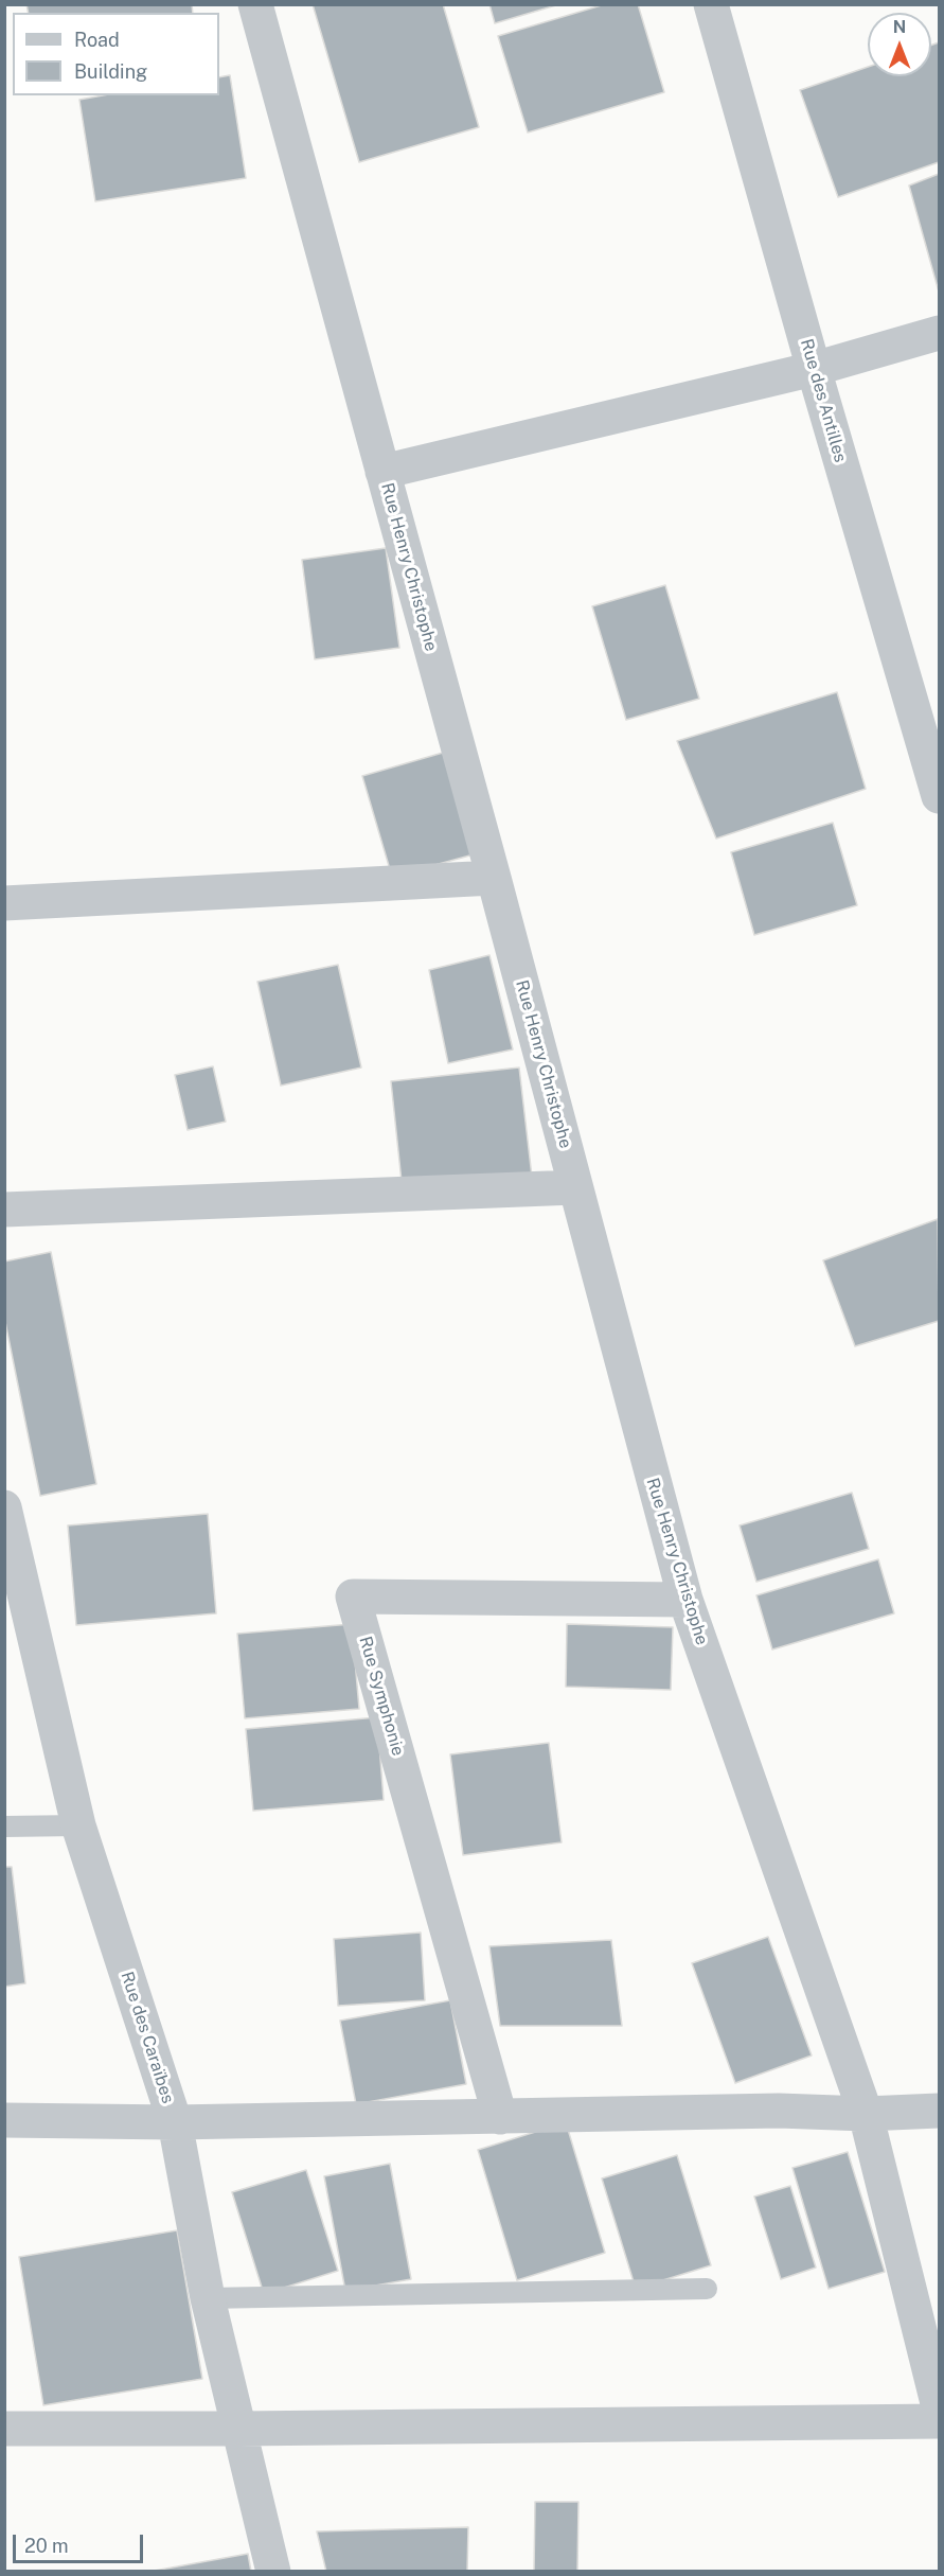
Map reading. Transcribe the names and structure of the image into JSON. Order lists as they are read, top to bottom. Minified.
{"streets":{"street":["Rue des Antilles","Rue Henry Christophe","Rue Symphonie","Rue des Caraïbes"]},"crossings":[["Rue Henry Christophe","Rue Symphonie"]],"legend":["Road","Building"],"scale_bar":"20 m","north":"top"}
